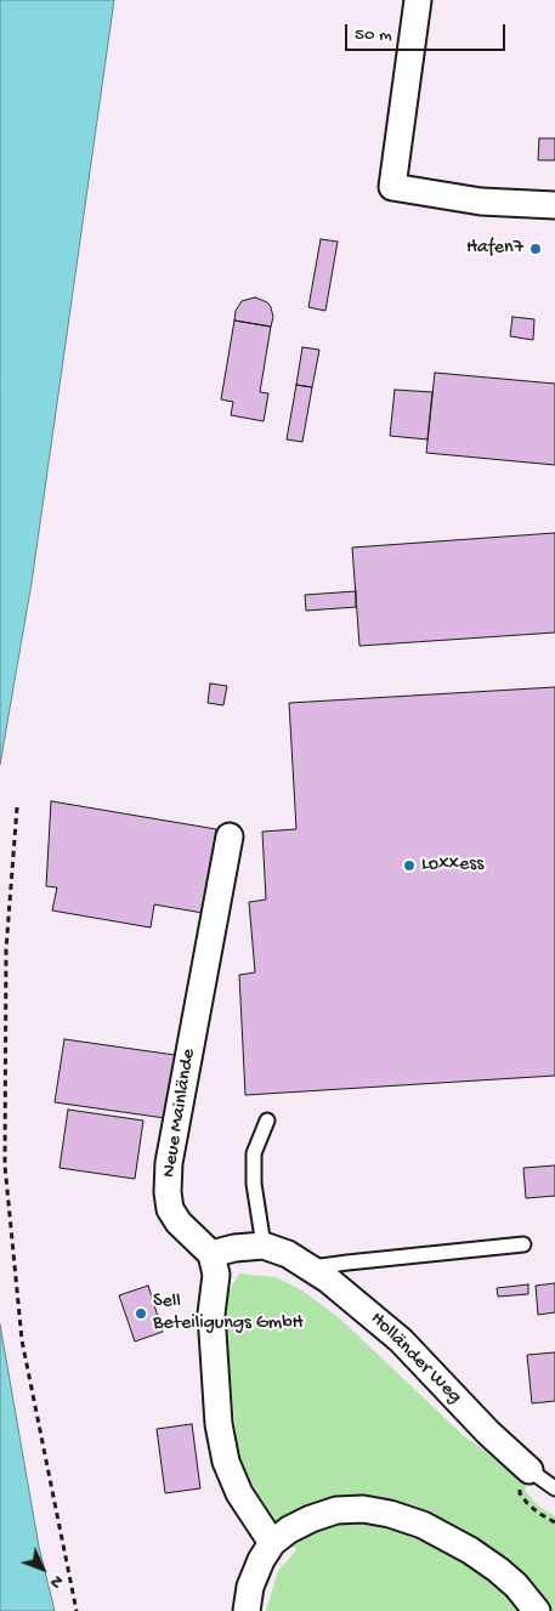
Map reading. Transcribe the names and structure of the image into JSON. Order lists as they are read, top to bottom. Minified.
{"streets":{"street":["Neue Mainlände","Holländer Weg"]},"crossings":[["Neue Mainlände","Holländer Weg"]],"places":["Hafen7","Loxxess","Sell Beteiligungs GmbH"],"scale_bar":"50 m","north":"bottom right"}
